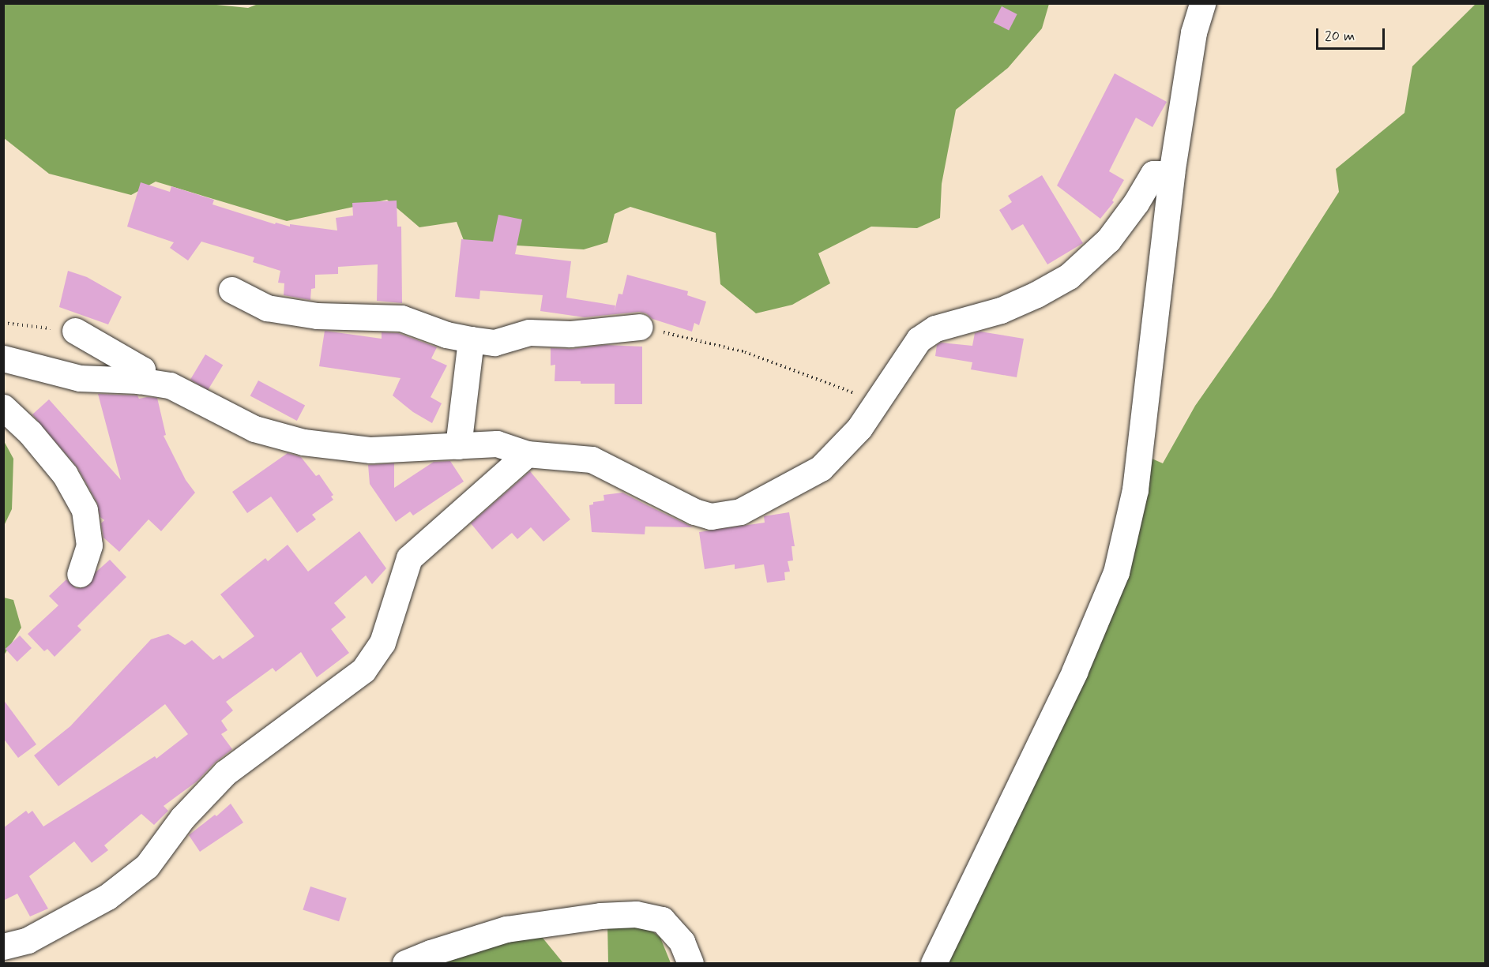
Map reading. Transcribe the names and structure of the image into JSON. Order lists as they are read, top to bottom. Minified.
{"scale_bar":"20 m"}
